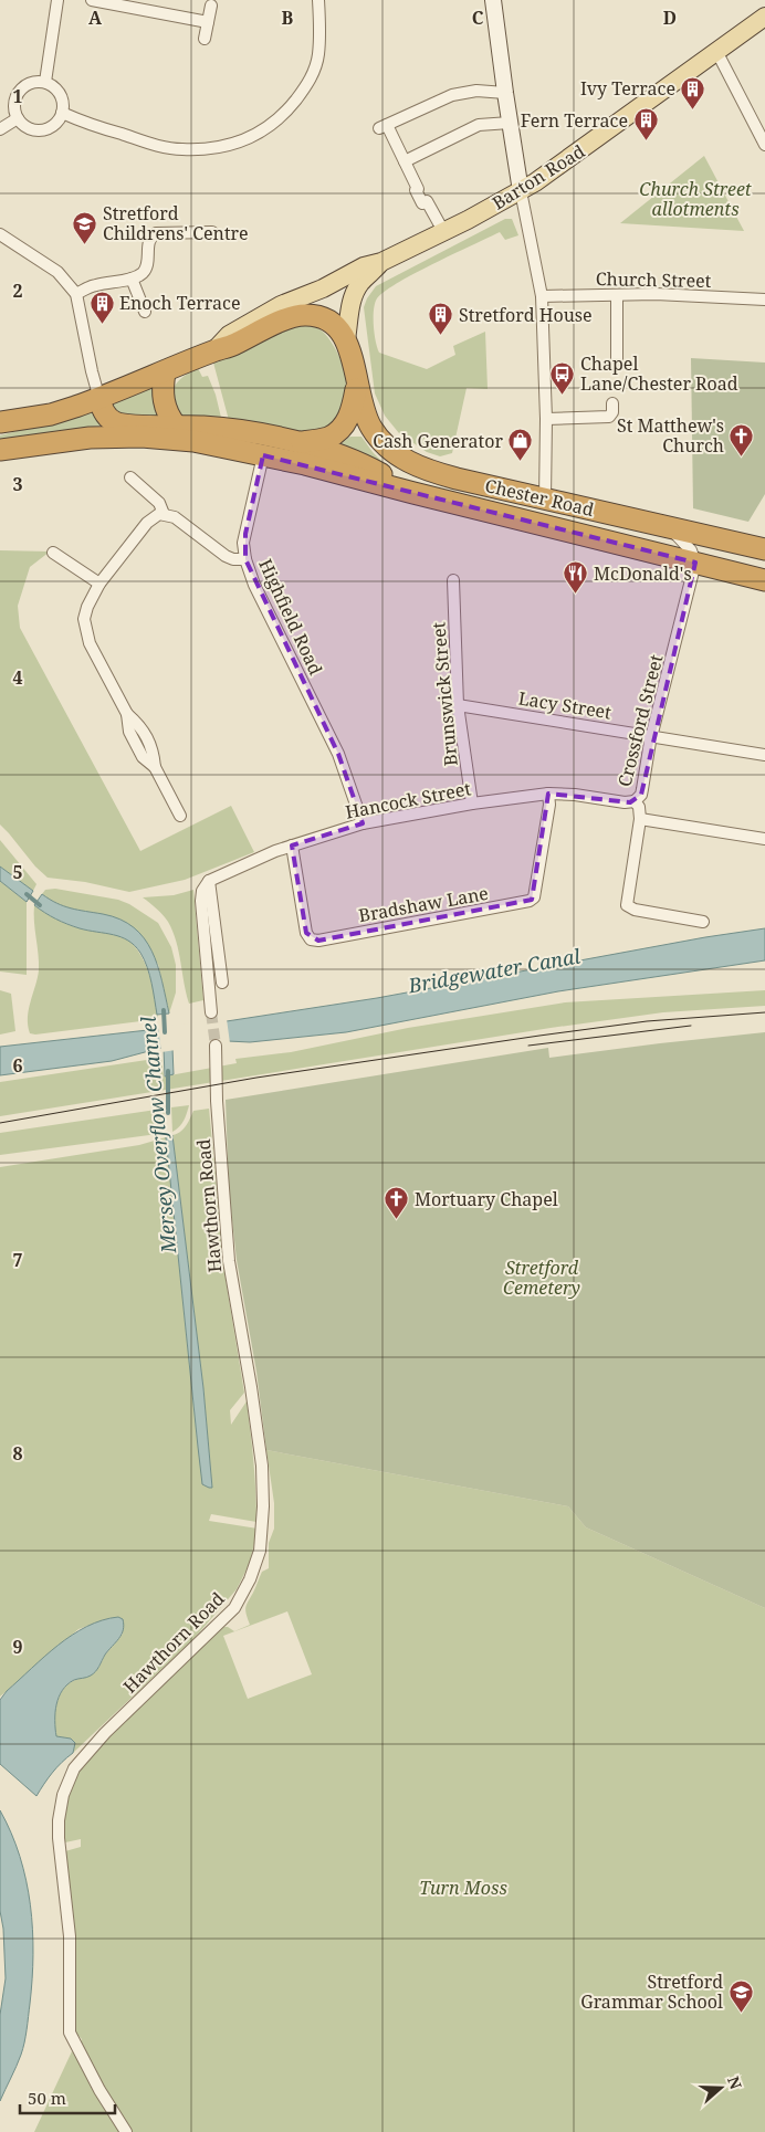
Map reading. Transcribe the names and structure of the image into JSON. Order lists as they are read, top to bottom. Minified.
{"streets":{"highway":["Chester Road"],"main road":["Barton Road"],"street":["Church Street","Highfield Road","Brunswick Street","Lacy Street","Crossford Street","Hancock Street","Bradshaw Lane","Hawthorn Road"]},"crossings":[["Barton Road","Chester Road"],["Chester Road","Crossford Street"],["Highfield Road","Hancock Street"],["Brunswick Street","Lacy Street"],["Brunswick Street","Hancock Street"],["Lacy Street","Crossford Street"],["Crossford Street","Hancock Street"],["Hancock Street","Bradshaw Lane"]],"water":["Bridgewater Canal","Mersey Overflow Channel"],"parks":["Church Street allotments","Stretford Cemetery","Turn Moss"],"places":{"building":["Ivy Terrace","Fern Terrace","Enoch Terrace","Stretford House"],"school or university":["Stretford Childrens' Centre","Stretford Grammar School"],"bus stop":["Chapel Lane/Chester Road"],"church":["St Matthew's Church","Mortuary Chapel"],"shop":["Cash Generator"],"restaurant":["McDonald's"]},"scale_bar":"50 m","north":"right","grid":{"columns":["A","B","C","D"],"rows":["1","2","3","4","5","6","7","8","9"]}}
